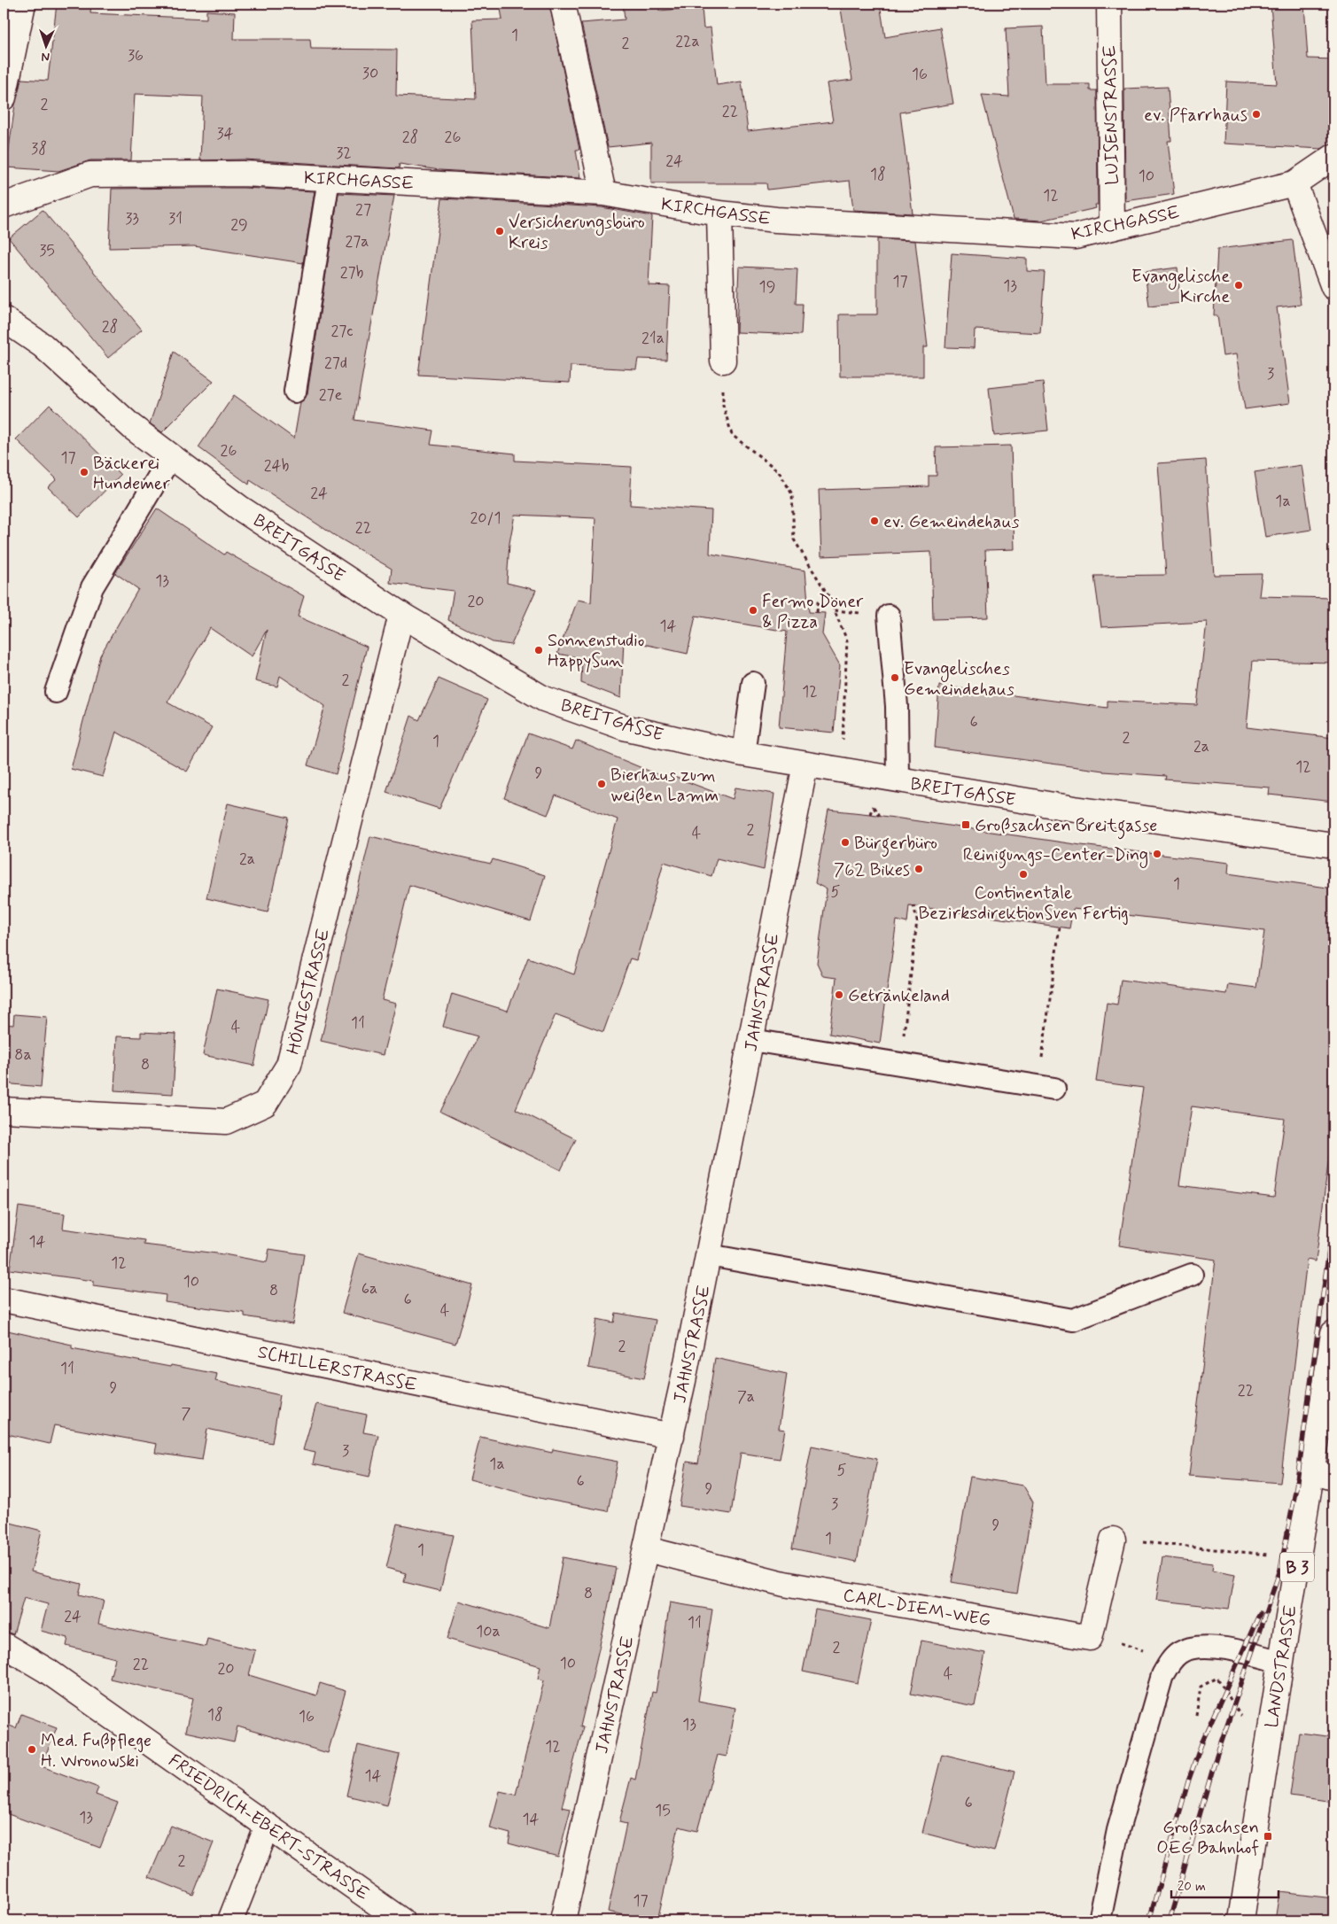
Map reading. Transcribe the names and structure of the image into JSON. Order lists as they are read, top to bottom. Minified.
{"streets":{"street":["LUISENSTRASSE","KIRCHGASSE","BREITGASSE","HÖNIGSTRASSE","JAHNSTRASSE","SCHILLERSTRASSE","B 3","CARL-DIEM-WEG","LANDSTRASSE","FRIEDRICH-EBERT-STRASSE"]},"crossings":[["LUISENSTRASSE","KIRCHGASSE"],["BREITGASSE","HÖNIGSTRASSE"],["BREITGASSE","JAHNSTRASSE"],["JAHNSTRASSE","SCHILLERSTRASSE"],["JAHNSTRASSE","CARL-DIEM-WEG"]],"places":{"other":["ev. Pfarrhaus","Versicherungsbüro Kreis","Evangelische Kirche","Bäckerei Hundemer","ev. Gemeindehaus","Fermo Döner & Pizza","Sonnenstudio HappySun","Evangelisches Gemeindehaus","Bierhaus zum weißen Lamm","Bürgerbüro","Reinigungs-Center-Ding","762 Bikes","Continentale BezirksdirektionSven Fertig","Getränkeland","Med. Fußpflege H. Wronowski"],"transit":["Großsachsen Breitgasse","Großsachsen OEG Bahnhof"]},"house_numbers":["1","22a","2","36","30","16","2","22","34","28","26","38","32","24","18","10","12","27","33","31","29","27a","35","27b","17","13","19","28","27c","21a","27d","3","27e","26","17","24b","24","1a","20/1","22","13","20","14","2","12","6","2","1","2a","12","9","2","4","2a","1","5","11","4","8a","8","14","12","10","6a","8","6","4","2","11","9","22","7a","7","3","1a","5","6","9","3","9","1","1","8","24","11","10a","2","10","22","20","4","18","16","13","12","14","6","15","13","14","2","17"],"scale_bar":"20 m","north":"bottom"}
